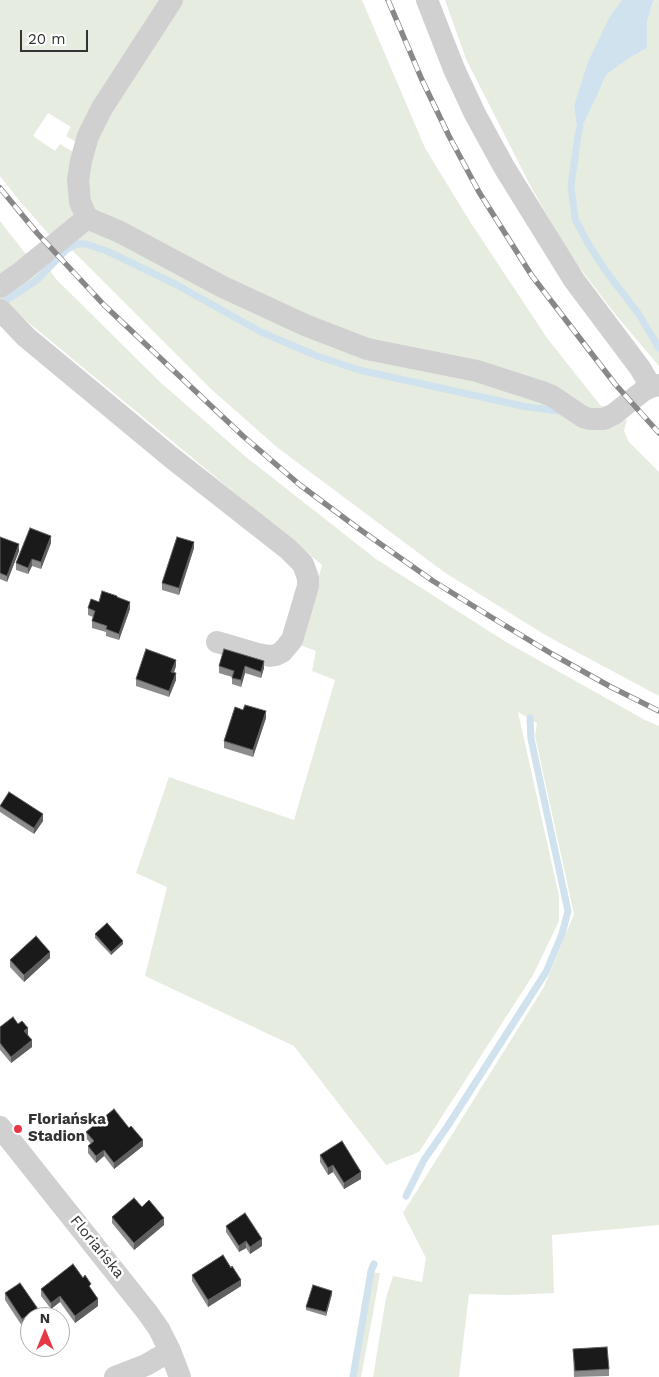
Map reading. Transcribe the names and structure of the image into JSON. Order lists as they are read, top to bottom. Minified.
{"streets":{"street":["Floriańska"]},"places":["Floriańska Stadion"],"scale_bar":"20 m","north":"top"}
